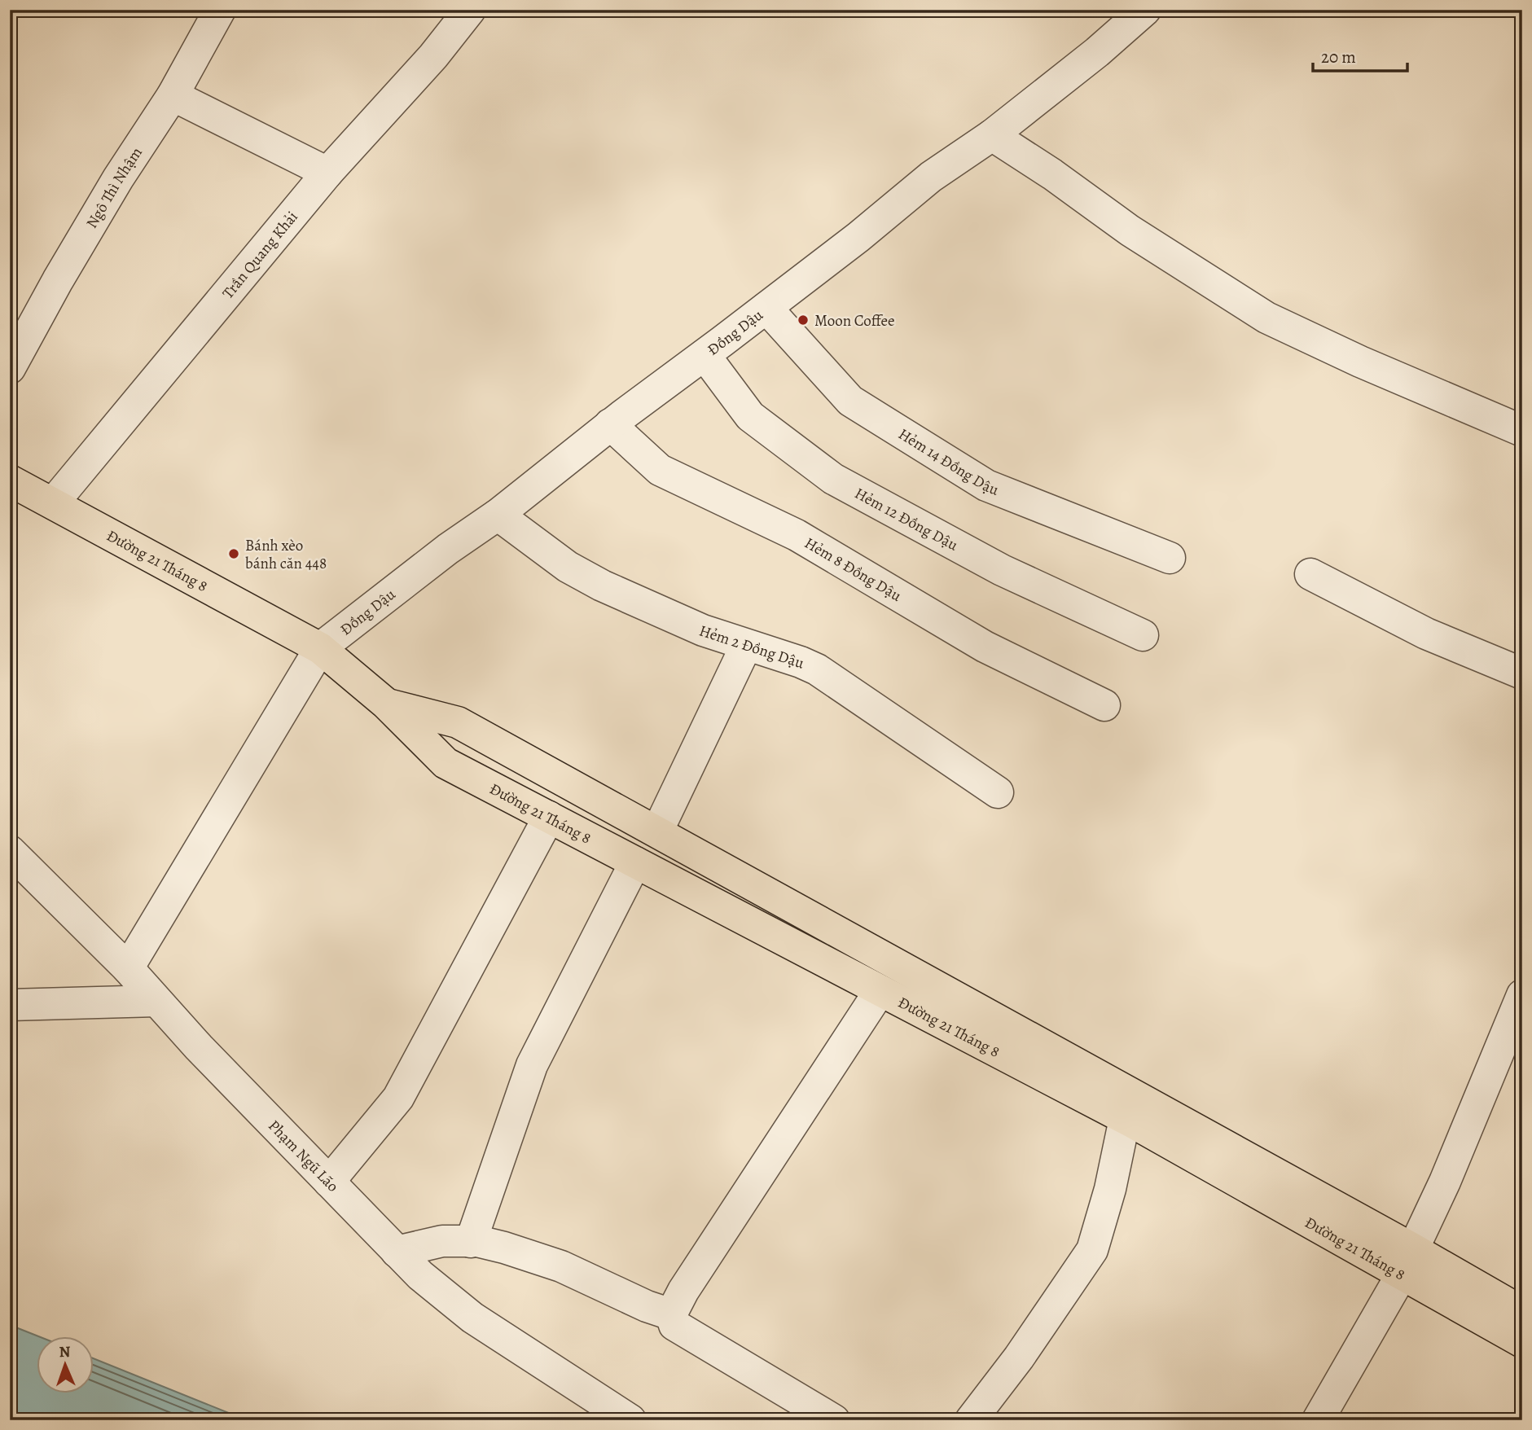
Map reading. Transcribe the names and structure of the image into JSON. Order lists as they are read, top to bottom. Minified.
{"streets":{"main road":["Đường 21 Tháng 8"],"street":["Ngô Thì Nhậm","Trần Quang Khải","Đồng Dậu","Hẻm 14 Đồng Dậu","Hẻm 12 Đồng Dậu","Hẻm 8 Đồng Dậu","Hẻm 2 Đồng Dậu","Phạm Ngũ Lão"]},"crossings":[["Trần Quang Khải","Đường 21 Tháng 8"],["Đồng Dậu","Hẻm 14 Đồng Dậu"],["Đồng Dậu","Hẻm 12 Đồng Dậu"],["Đồng Dậu","Đường 21 Tháng 8"],["Đồng Dậu","Hẻm 8 Đồng Dậu"],["Đồng Dậu","Hẻm 2 Đồng Dậu"]],"places":["Moon Coffee","Bánh xèo bánh căn 448"],"scale_bar":"20 m","north":"top"}
